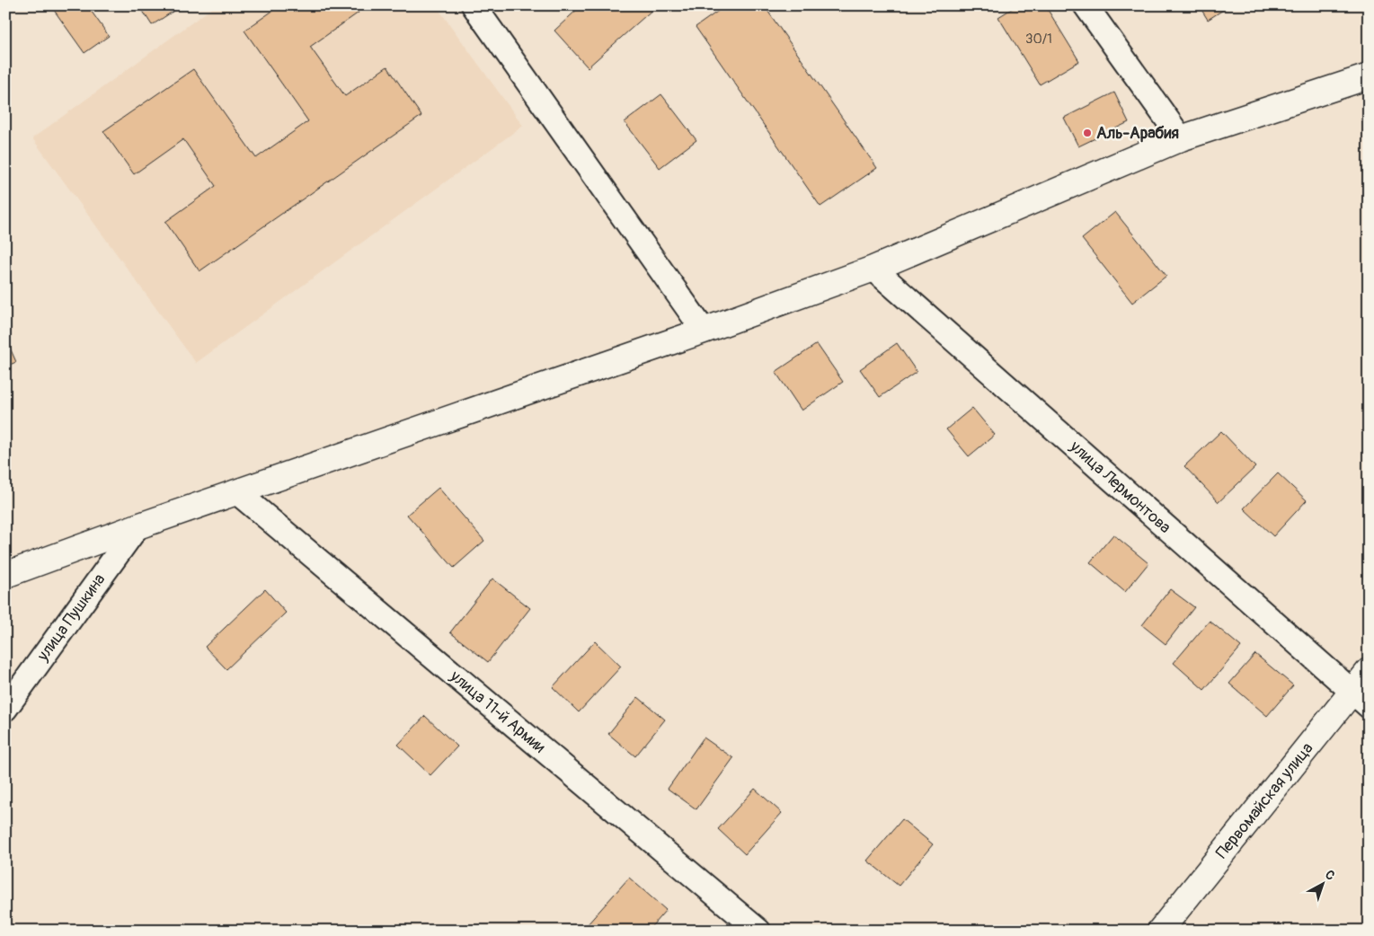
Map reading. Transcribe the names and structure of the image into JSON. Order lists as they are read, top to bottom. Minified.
{"streets":{"main road":["Первомайская улица"],"street":["улица Лермонтова","улица Пушкина","улица 11-й Армии"]},"crossings":[["улица Лермонтова","Первомайская улица"]],"places":["Аль-Арабия"],"house_numbers":["30/1"],"north":"top right"}
